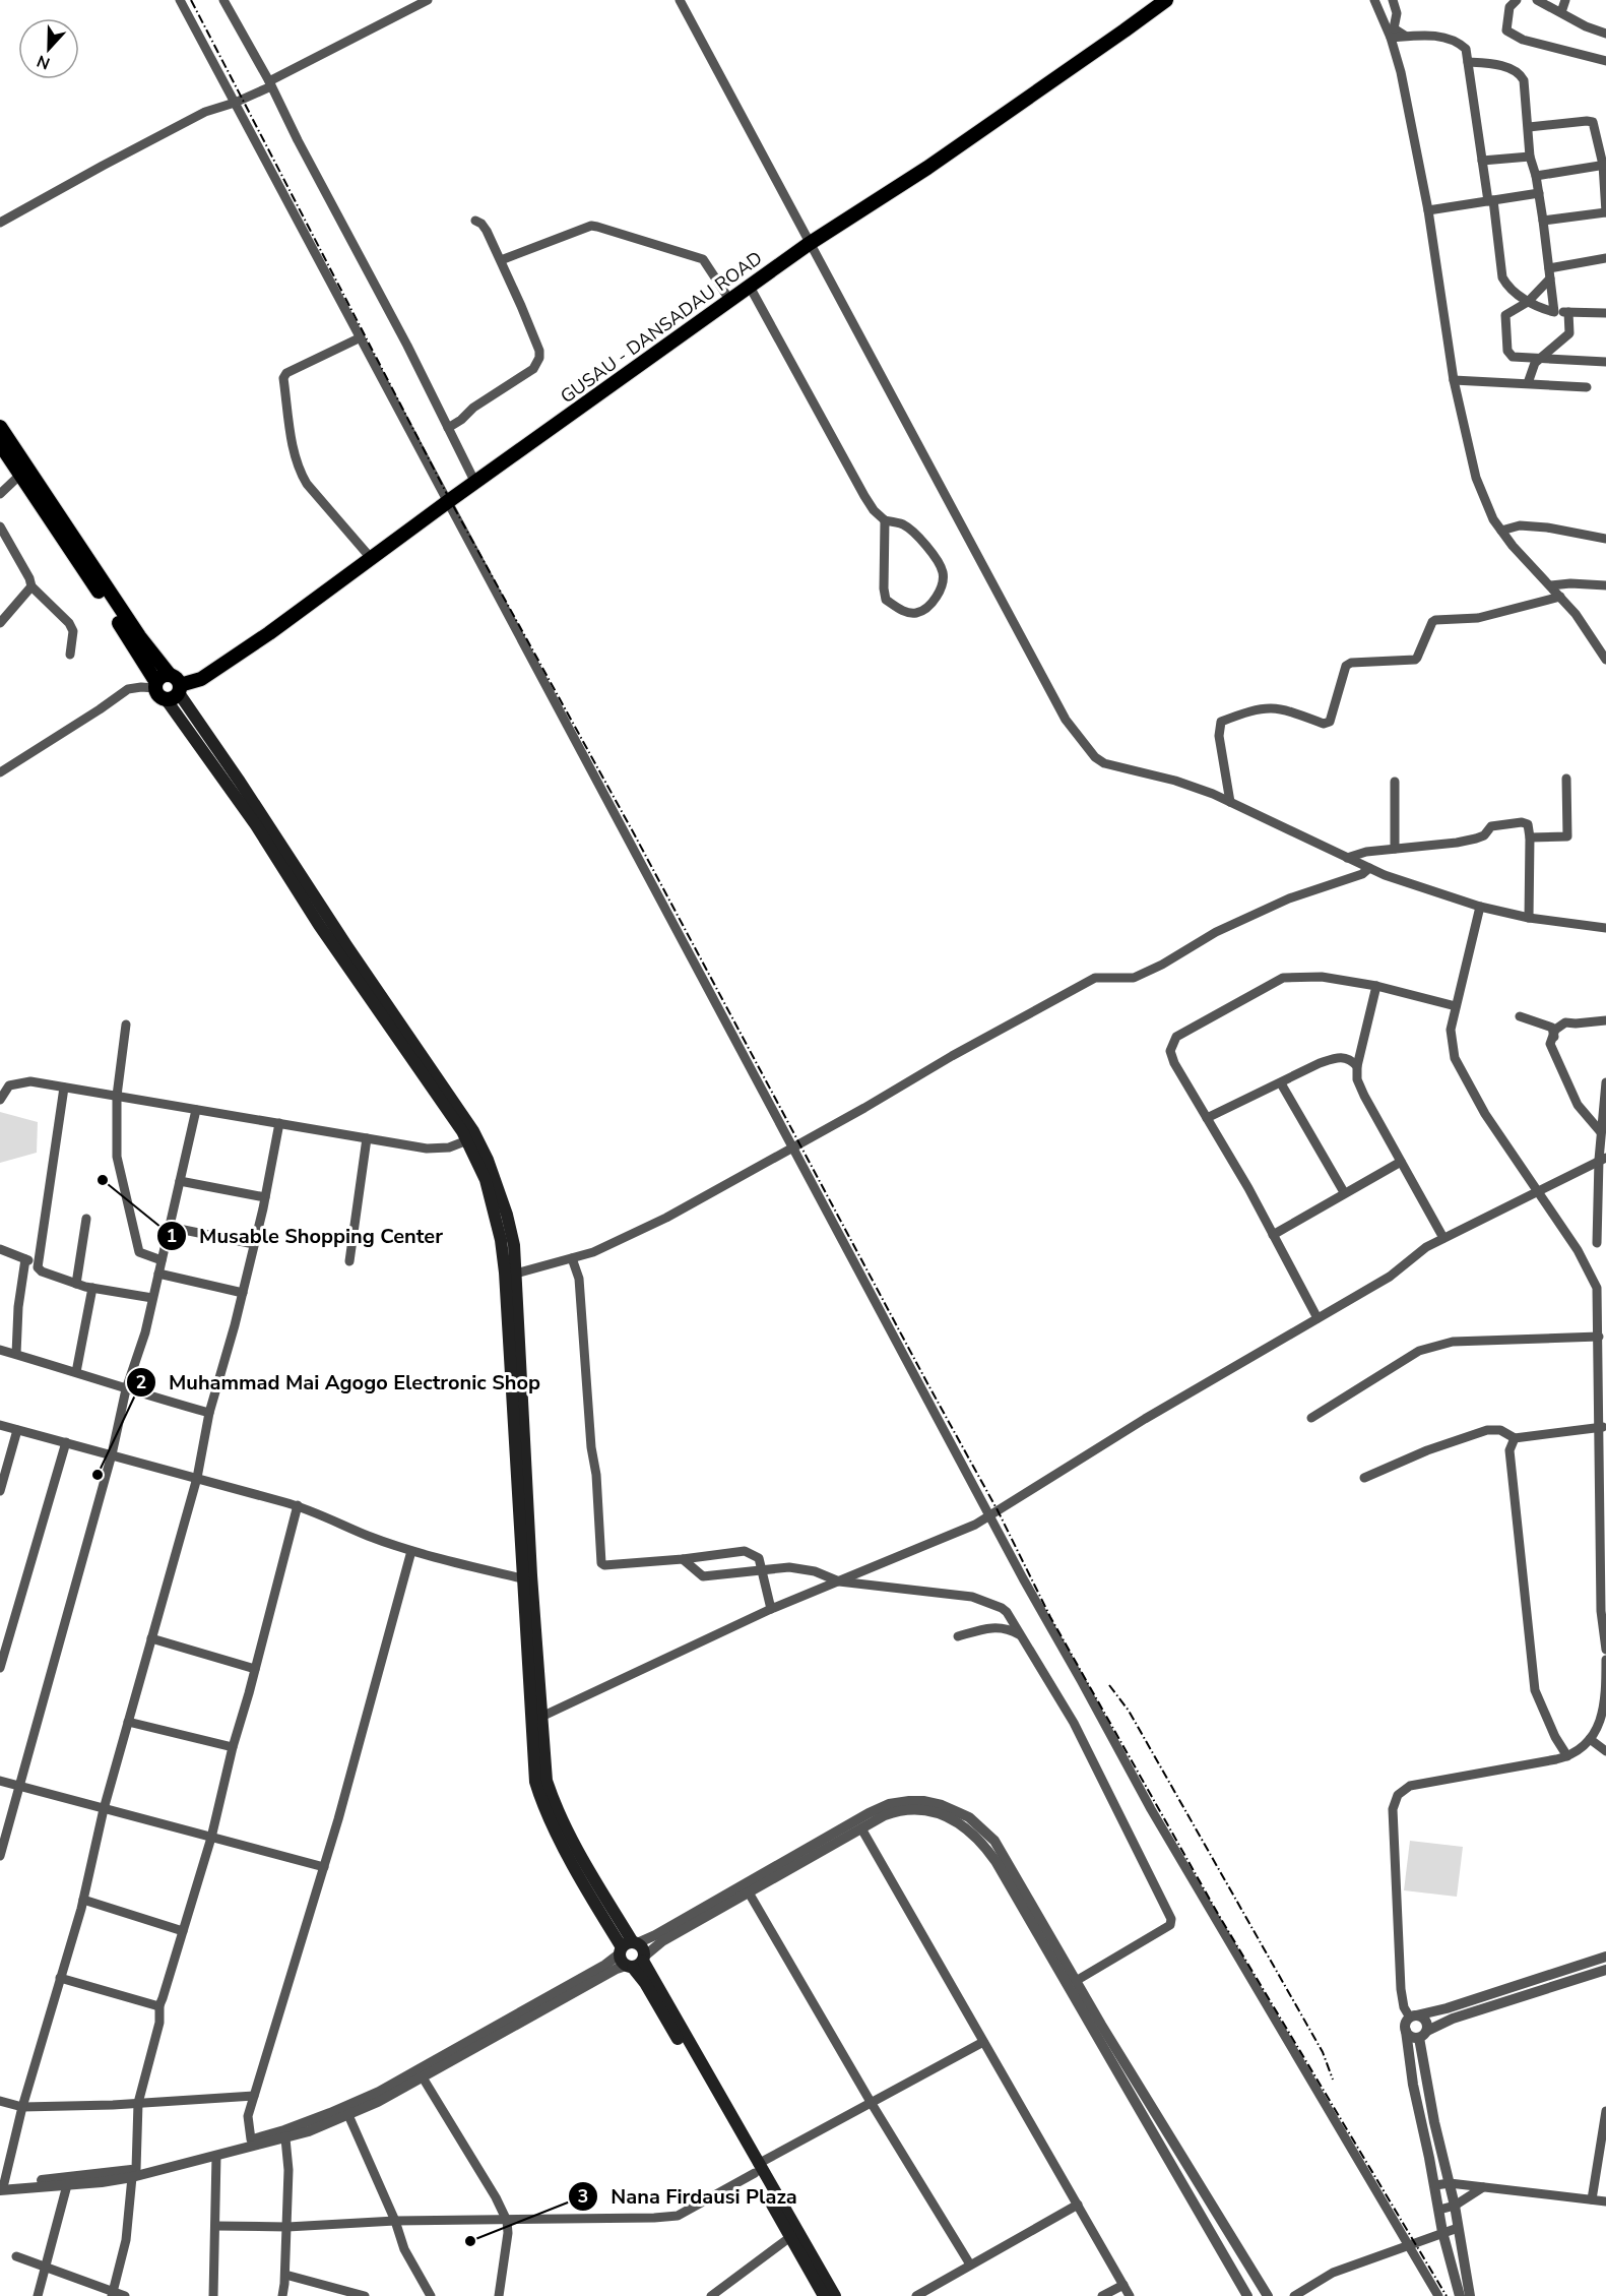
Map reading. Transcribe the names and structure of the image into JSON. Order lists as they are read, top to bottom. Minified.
{"streets":{"main road":["GUSAU - DANSADAU ROAD"]},"places":["Musable Shopping Center","Muhammad Mai Agogo Electronic Shop","Nana Firdausi Plaza"],"north":"bottom"}
